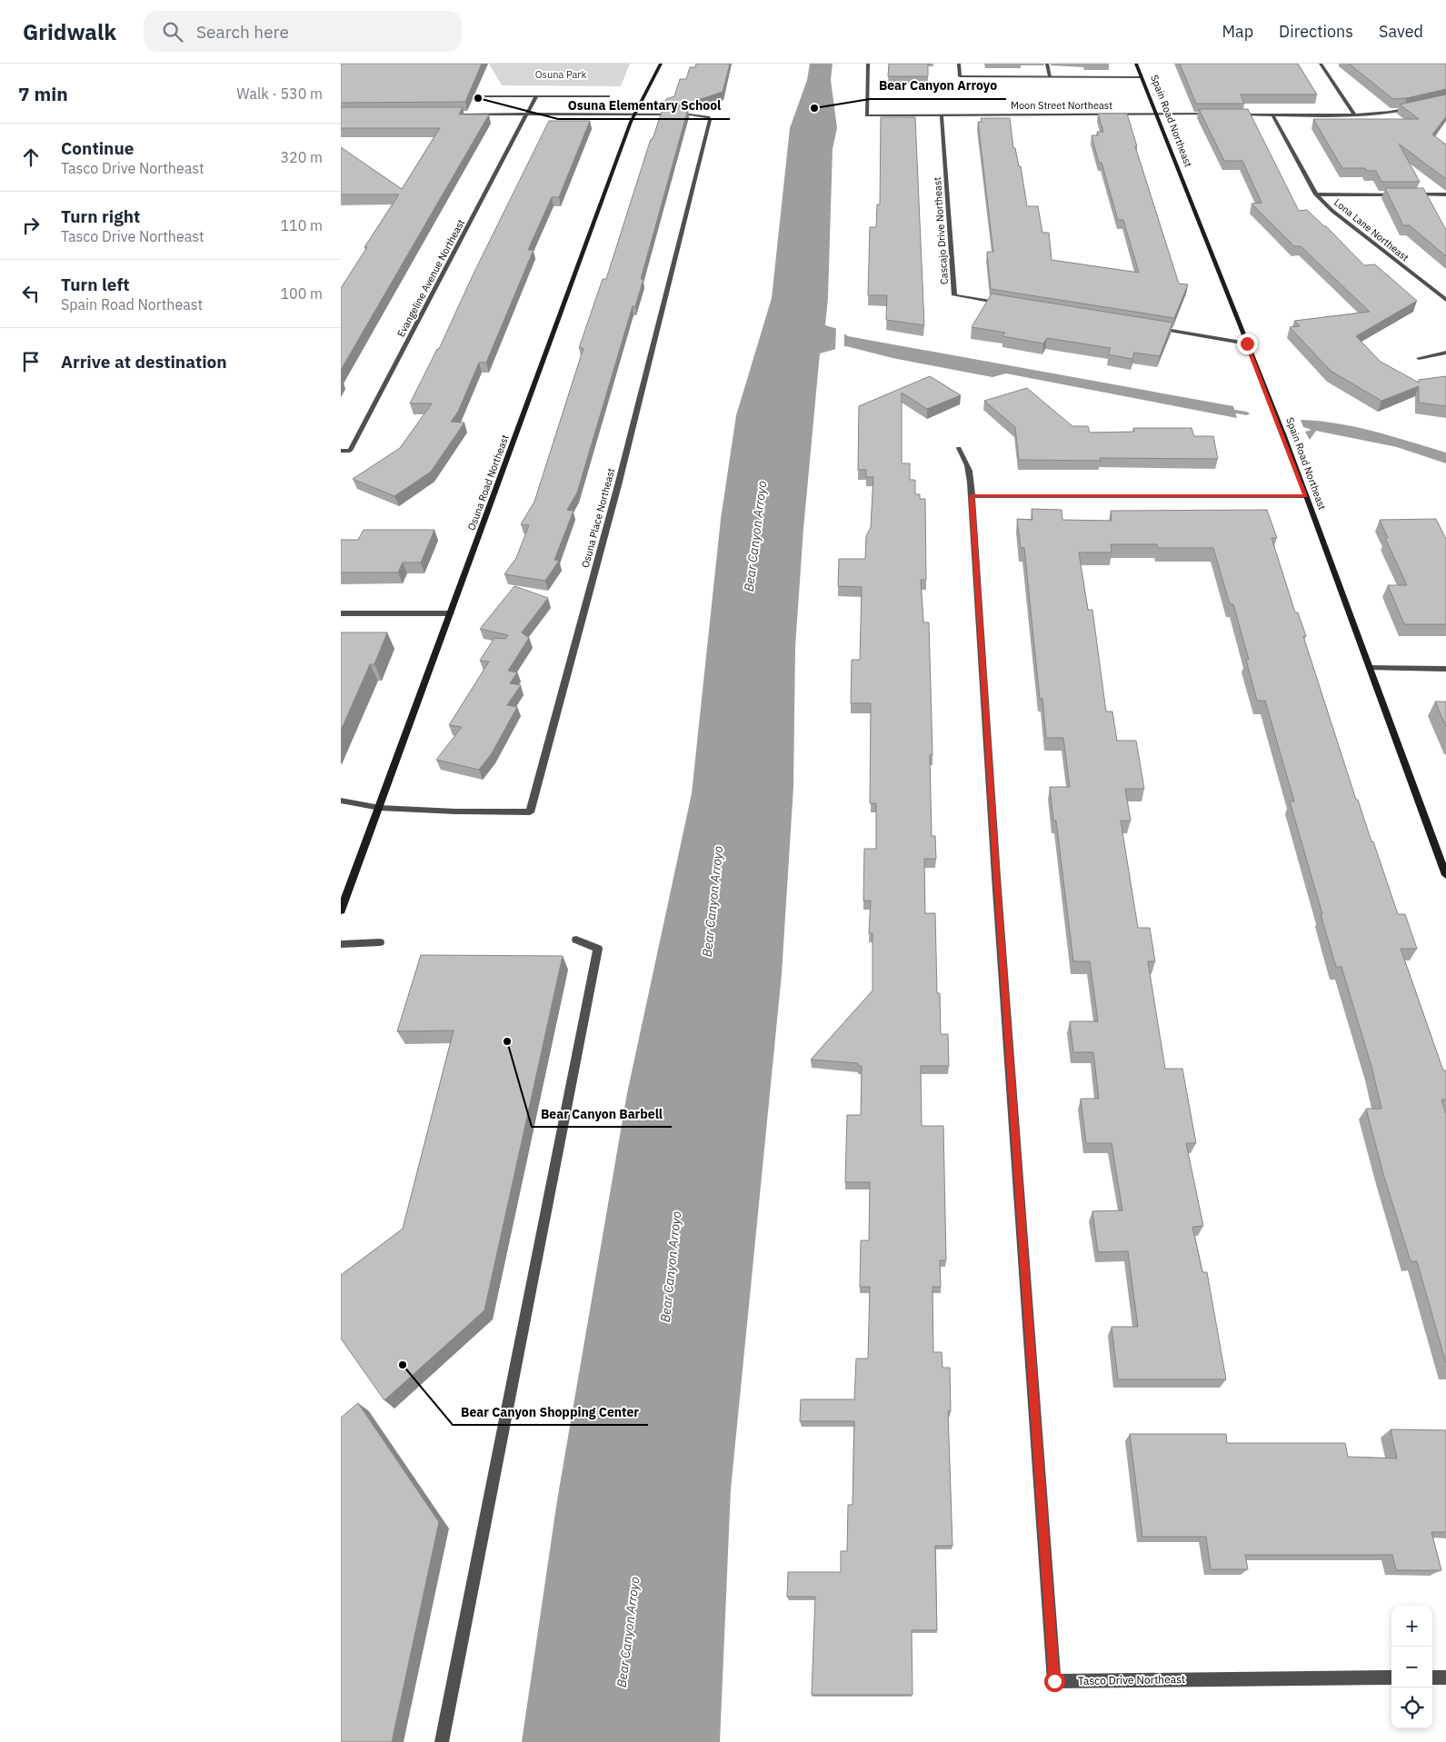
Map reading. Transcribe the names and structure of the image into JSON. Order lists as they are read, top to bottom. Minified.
{"streets":{"street":["Moon Street Northeast","Spain Road Northeast","Lona Lane Northeast","Cascajo Drive Northeast","Evangeline Avenue Northeast","Osuna Road Northeast","Osuna Place Northeast","Tasco Drive Northeast"]},"crossings":[["Moon Street Northeast","Spain Road Northeast"],["Moon Street Northeast","Cascajo Drive Northeast"],["Osuna Road Northeast","Osuna Place Northeast"]],"water":["Bear Canyon Arroyo"],"parks":["Osuna Park"],"places":["Osuna Elementary School","Bear Canyon Arroyo","Bear Canyon Barbell","Bear Canyon Shopping Center"],"page":{"header":"Gridwalk","search":"Search here","nav":["Map","Directions","Saved"],"heading":["7 min","Walk · 530 m"],"list":[["Continue","Tasco Drive Northeast","320 m"],["Turn right","Tasco Drive Northeast","110 m"],["Turn left","Spain Road Northeast","100 m"],"Arrive at destination"],"map_buttons":["+","−"]}}
